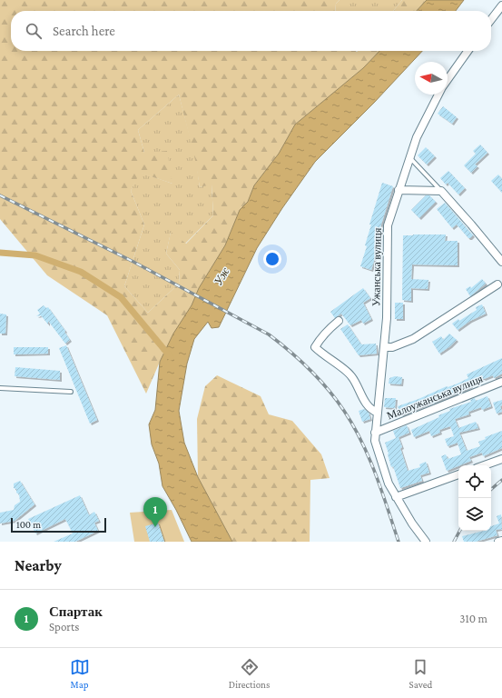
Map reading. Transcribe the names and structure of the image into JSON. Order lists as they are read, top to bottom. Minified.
{"streets":{"street":["Ужанська вулиця","Малоужанська вулиця"]},"crossings":[["Ужанська вулиця","Малоужанська вулиця"]],"water":["Уж"],"scale_bar":"100 m","north":"left","page":{"search":"Search here","pins":"1","scale":"100 m","heading":"Nearby","list":[{"mark":"1","name":"Спартак","note":"Sports","value":"310 m"}],"nav":["Map","Directions","Saved"]}}
